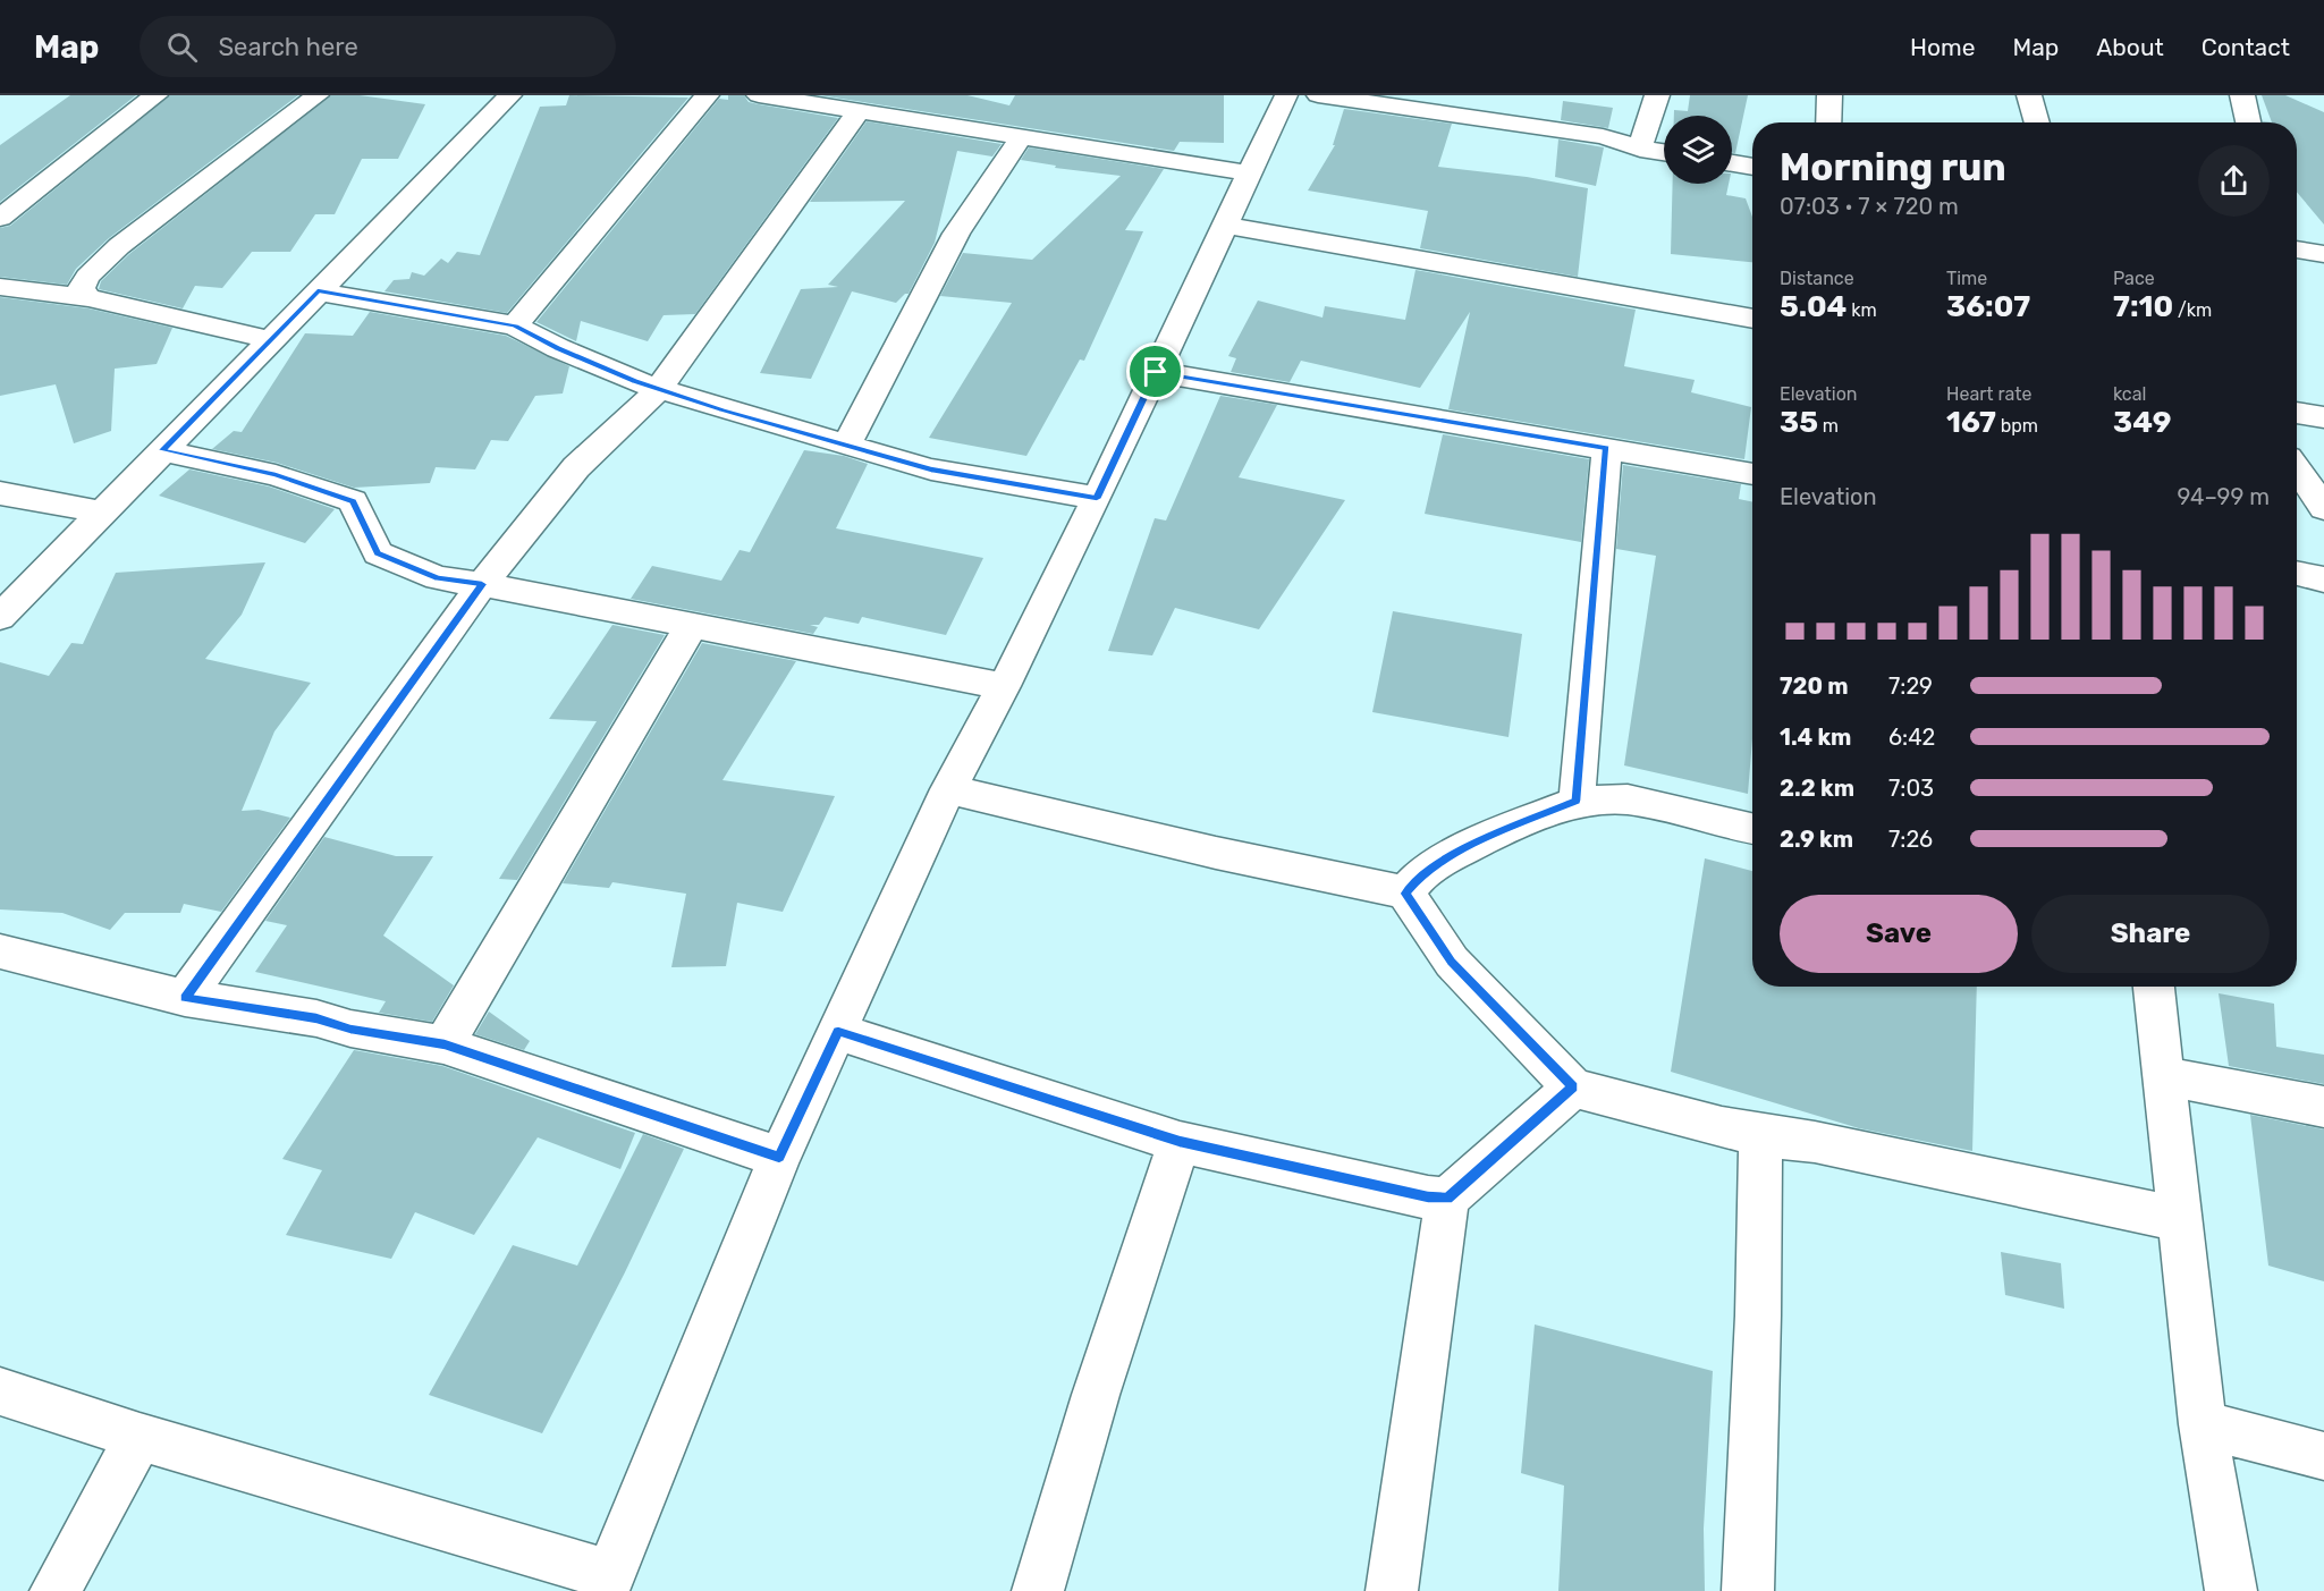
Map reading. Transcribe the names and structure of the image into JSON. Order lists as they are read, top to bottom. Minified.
{"page":{"header":"Map","search":"Search here","nav":["Home","Map","About","Contact"],"heading":["Morning run","07:03 · 7 × 720 m"],"stats":[["Distance","5.04 km"],["Time","36:07"],["Pace","7:10 /km"],["Elevation","35 m"],["Heart rate","167 bpm"],["kcal","349"]],"chart":["Elevation","94–99 m"],"list":[{"name":"720 m","note":"7:29"},{"name":"1.4 km","note":"6:42"},{"name":"2.2 km","note":"7:03"},{"name":"2.9 km","note":"7:26"}],"buttons":["Save","Share"]}}
